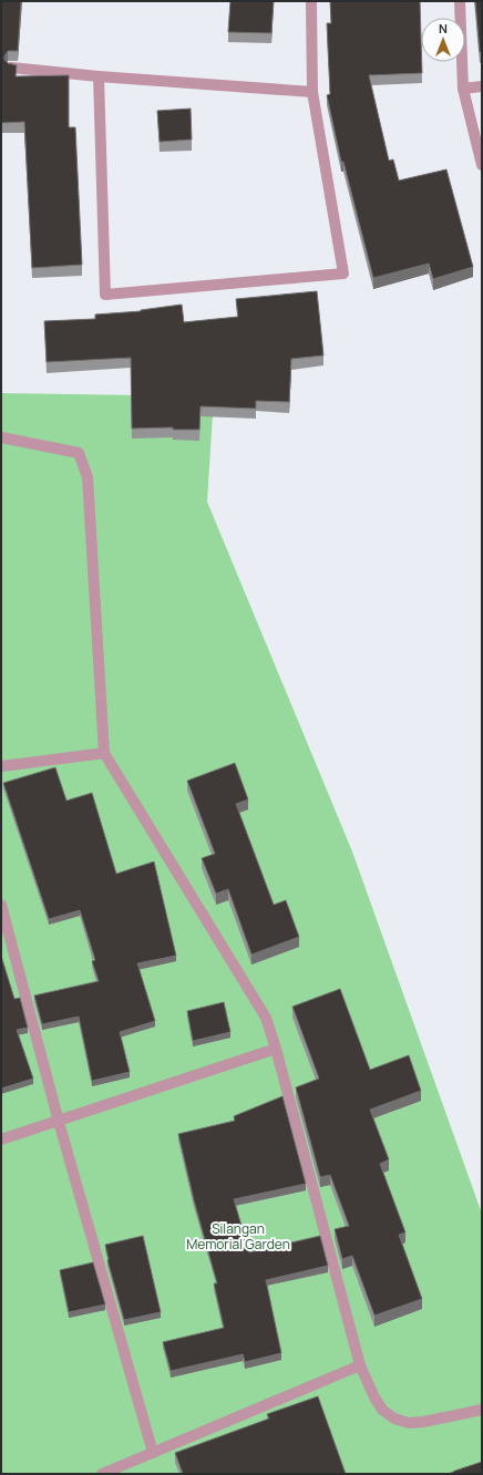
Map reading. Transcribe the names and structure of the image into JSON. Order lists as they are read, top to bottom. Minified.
{"parks":["Silangan Memorial Garden"],"north":"top"}
